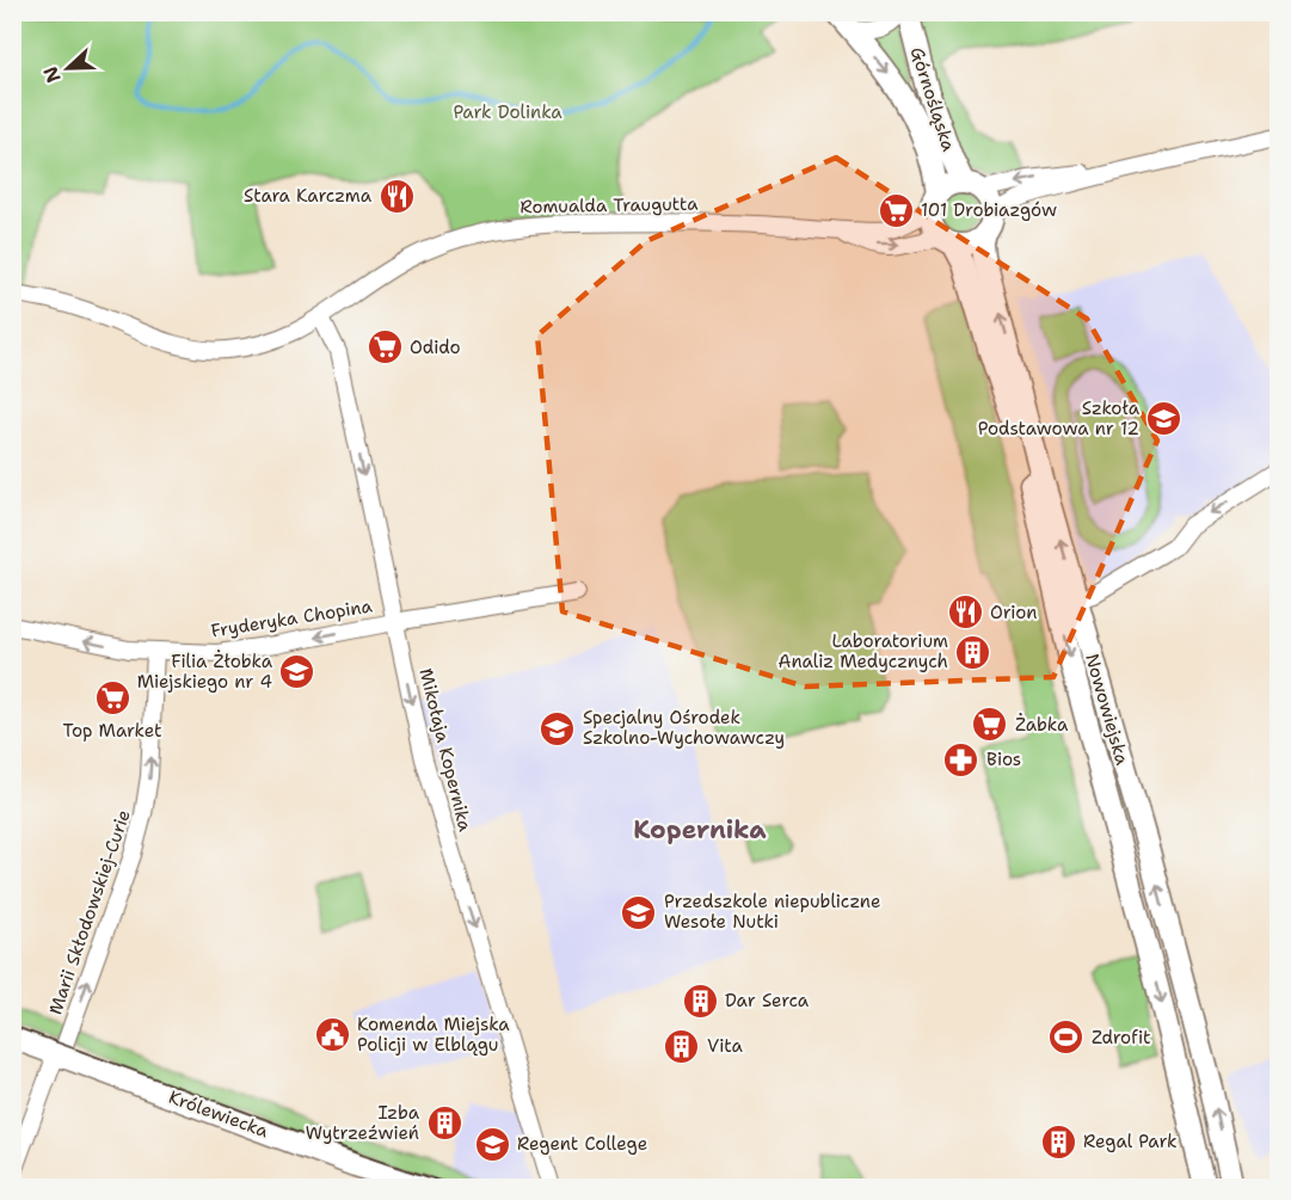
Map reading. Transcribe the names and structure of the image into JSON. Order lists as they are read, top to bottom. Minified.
{"streets":{"street":["Górnośląska","Romualda Traugutta","Fryderyka Chopina","Nowowiejska","Mikołaja Kopernika","Marii Skłodowskiej-Curie","Królewiecka"]},"crossings":[["Górnośląska","Romualda Traugutta"],["Górnośląska","Nowowiejska"],["Romualda Traugutta","Nowowiejska"],["Romualda Traugutta","Mikołaja Kopernika"],["Fryderyka Chopina","Mikołaja Kopernika"],["Fryderyka Chopina","Marii Skłodowskiej-Curie"],["Marii Skłodowskiej-Curie","Królewiecka"]],"one_way":["Fryderyka Chopina","Mikołaja Kopernika","Marii Skłodowskiej-Curie"],"districts":["Kopernika"],"parks":["Park Dolinka"],"places":{"restaurant":["Stara Karczma","Orion"],"supermarket":["101 Drobiazgów","Odido","Top Market","Żabka"],"school or university":["Szkoła Podstawowa nr 12","Filia Żłobka Miejskiego nr 4","Specjalny Ośrodek Szkolno-Wychowawczy","Przedszkole niepubliczne Wesołe Nutki","Regent College"],"building":["Laboratorium Analiz Medycznych","Dar Serca","Vita","Izba Wytrzeźwień","Regal Park"],"pharmacy":["Bios"],"public building":["Komenda Miejska Policji w Elblągu"],"sports":["Zdrofit"]},"north":"left"}
